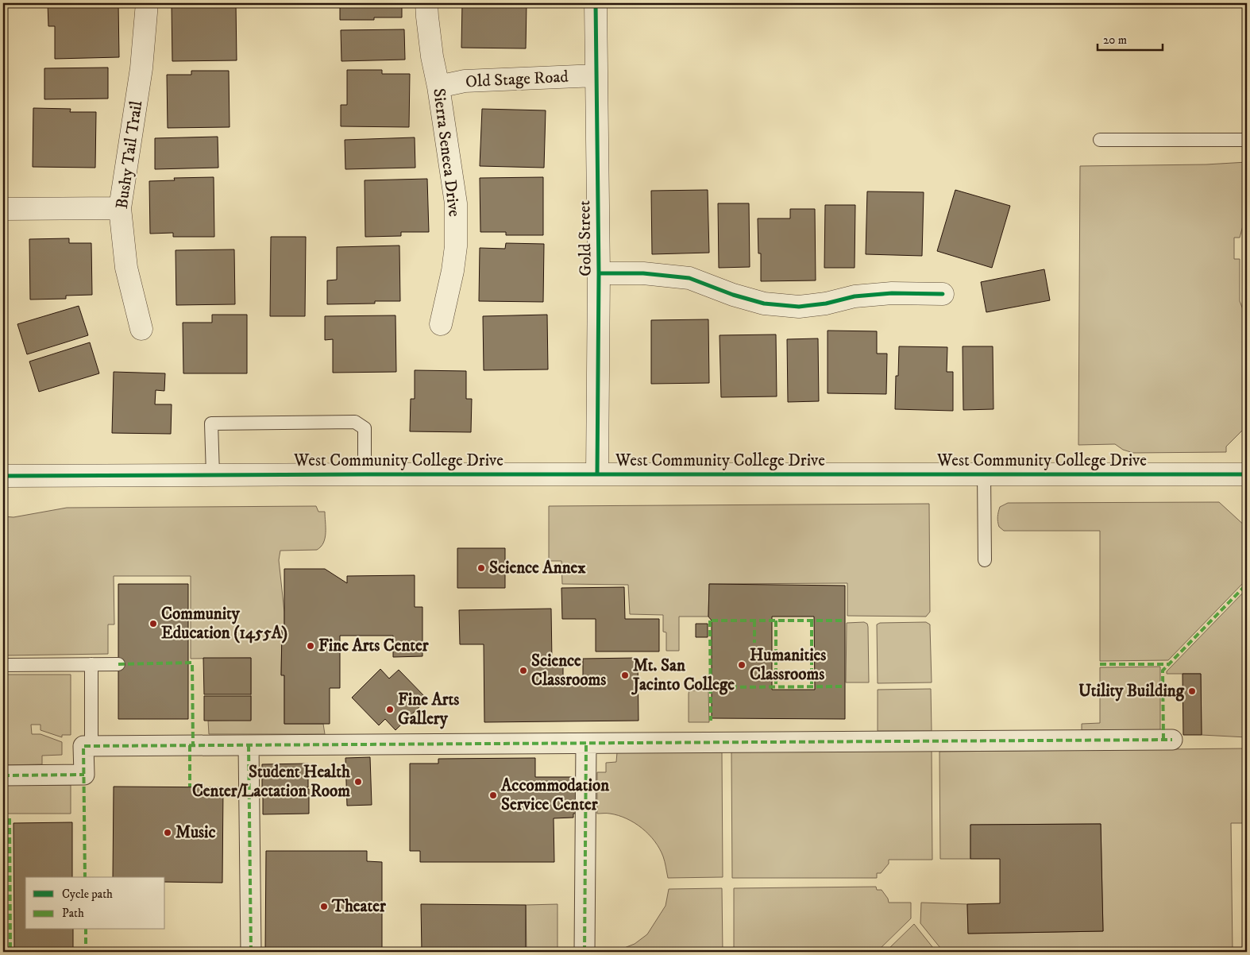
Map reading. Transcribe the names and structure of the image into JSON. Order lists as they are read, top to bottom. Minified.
{"streets":{"street":["Old Stage Road","Sierra Seneca Drive","Bushy Tail Trail","Gold Street","West Community College Drive"]},"crossings":[["Old Stage Road","Sierra Seneca Drive"],["Old Stage Road","Gold Street"],["Gold Street","West Community College Drive"]],"places":["Science Annex","Community Education (1455A)","Fine Arts Center","Humanities Classrooms","Science Classrooms","Mt. San Jacinto College","Utility Building","Fine Arts Gallery","Student Health Center/Lactation Room","Accommodation Service Center","Music","Theater"],"legend":["Cycle path","Path"],"scale_bar":"20 m"}
